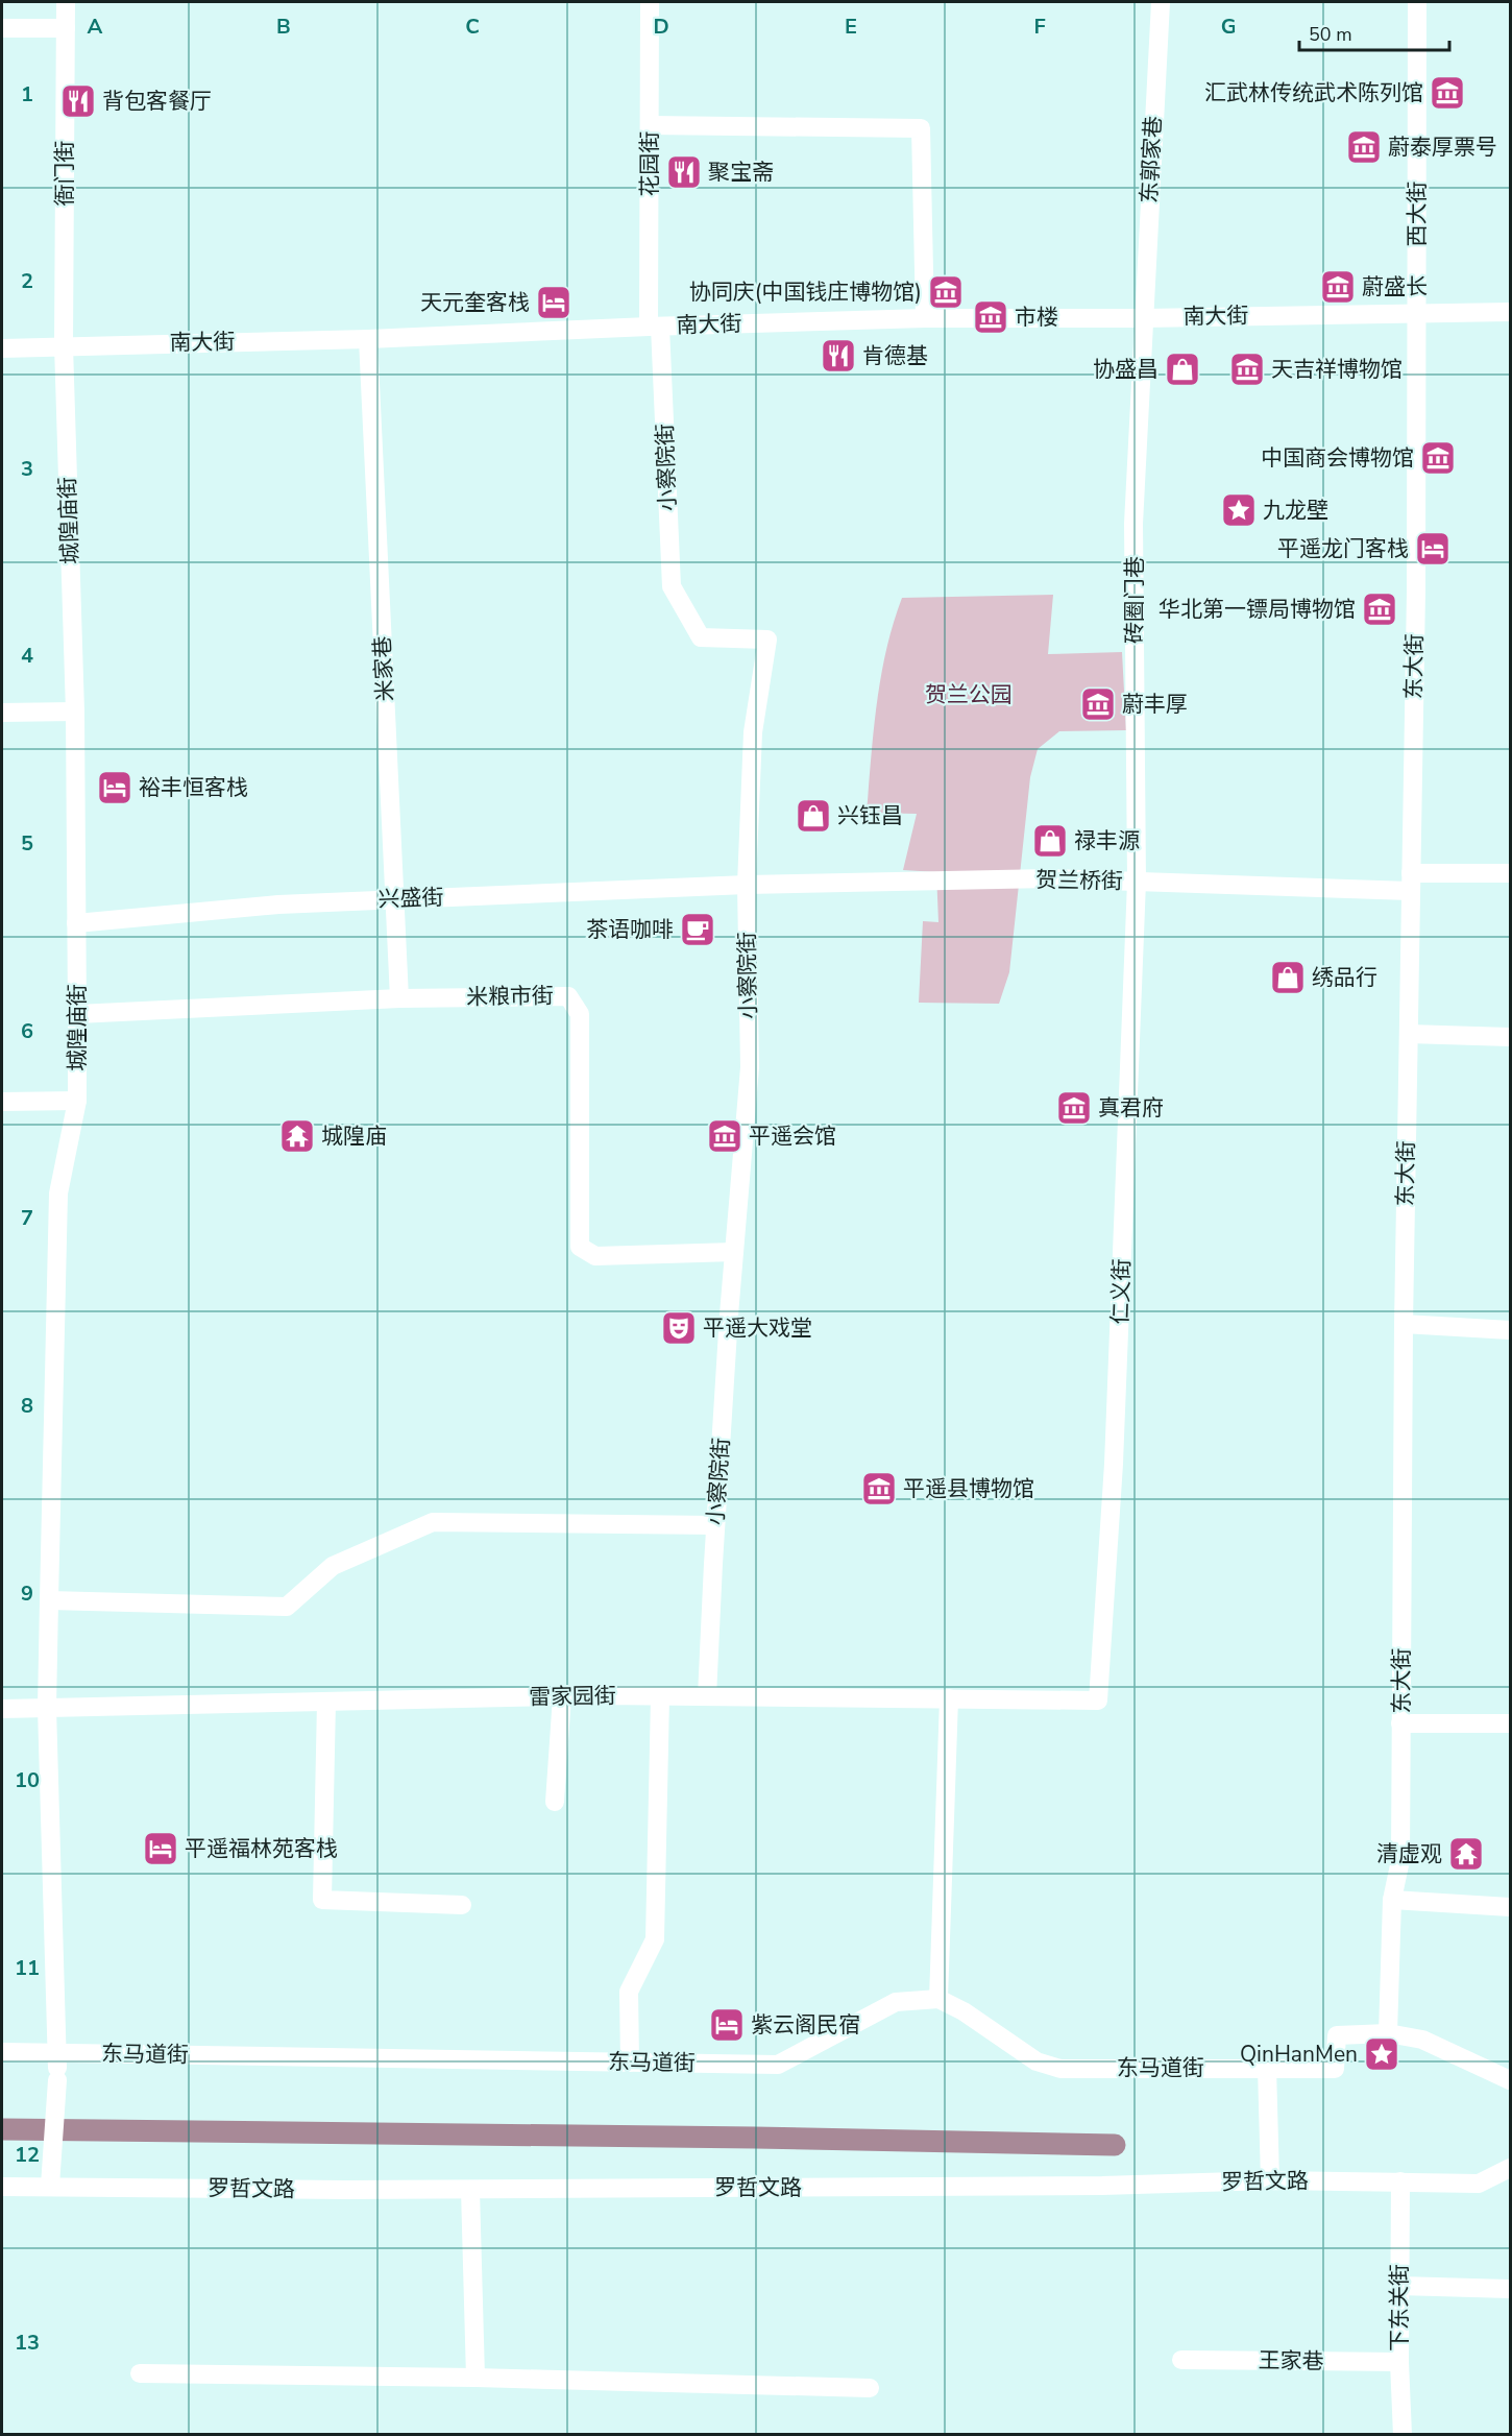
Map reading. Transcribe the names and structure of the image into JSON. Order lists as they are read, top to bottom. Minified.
{"streets":{"street":["东郭家巷","花园街","衙门街","西大街","南大街","小察院街","城隍庙街","砖圈门巷","东大街","米家巷","贺兰桥街","兴盛街","米粮市街","仁义街","雷家园街","东马道街","罗哲文路","下东关街","王家巷"]},"crossings":[["东郭家巷","南大街"],["东郭家巷","砖圈门巷"],["花园街","南大街"],["花园街","小察院街"],["衙门街","南大街"],["衙门街","城隍庙街"],["西大街","南大街"],["西大街","东大街"],["南大街","小察院街"],["南大街","城隍庙街"],["南大街","砖圈门巷"],["南大街","东大街"],["南大街","米家巷"],["小察院街","贺兰桥街"],["小察院街","兴盛街"],["小察院街","米粮市街"],["小察院街","雷家园街"],["城隍庙街","兴盛街"],["城隍庙街","米粮市街"],["城隍庙街","雷家园街"],["城隍庙街","东马道街"],["城隍庙街","罗哲文路"],["砖圈门巷","贺兰桥街"],["砖圈门巷","仁义街"],["东大街","贺兰桥街"],["东大街","东马道街"],["米家巷","兴盛街"],["米家巷","米粮市街"],["贺兰桥街","兴盛街"],["贺兰桥街","仁义街"],["仁义街","雷家园街"],["罗哲文路","下东关街"],["下东关街","王家巷"]],"parks":["贺兰公园"],"places":{"museum":["汇武林传统武术陈列馆","蔚泰厚票号","蔚盛长","协同庆(中国钱庄博物馆)","市楼","天吉祥博物馆","中国商会博物馆","华北第一镖局博物馆","蔚丰厚","真君府","平遥会馆","平遥县博物馆"],"restaurant":["背包客餐厅","聚宝斋","肯德基"],"hotel":["天元奎客栈","平遥龙门客栈","裕丰恒客栈","平遥福林苑客栈","紫云阁民宿"],"shop":["协盛昌","兴钰昌","禄丰源","绣品行"],"place":["九龙壁","QinHanMen"],"cafe":["茶语咖啡"],"temple":["城隍庙","清虚观"],"theatre":["平遥大戏堂"]},"scale_bar":"50 m","grid":{"columns":["A","B","C","D","E","F","G"],"rows":["1","2","3","4","5","6","7","8","9","10","11","12","13"]}}
